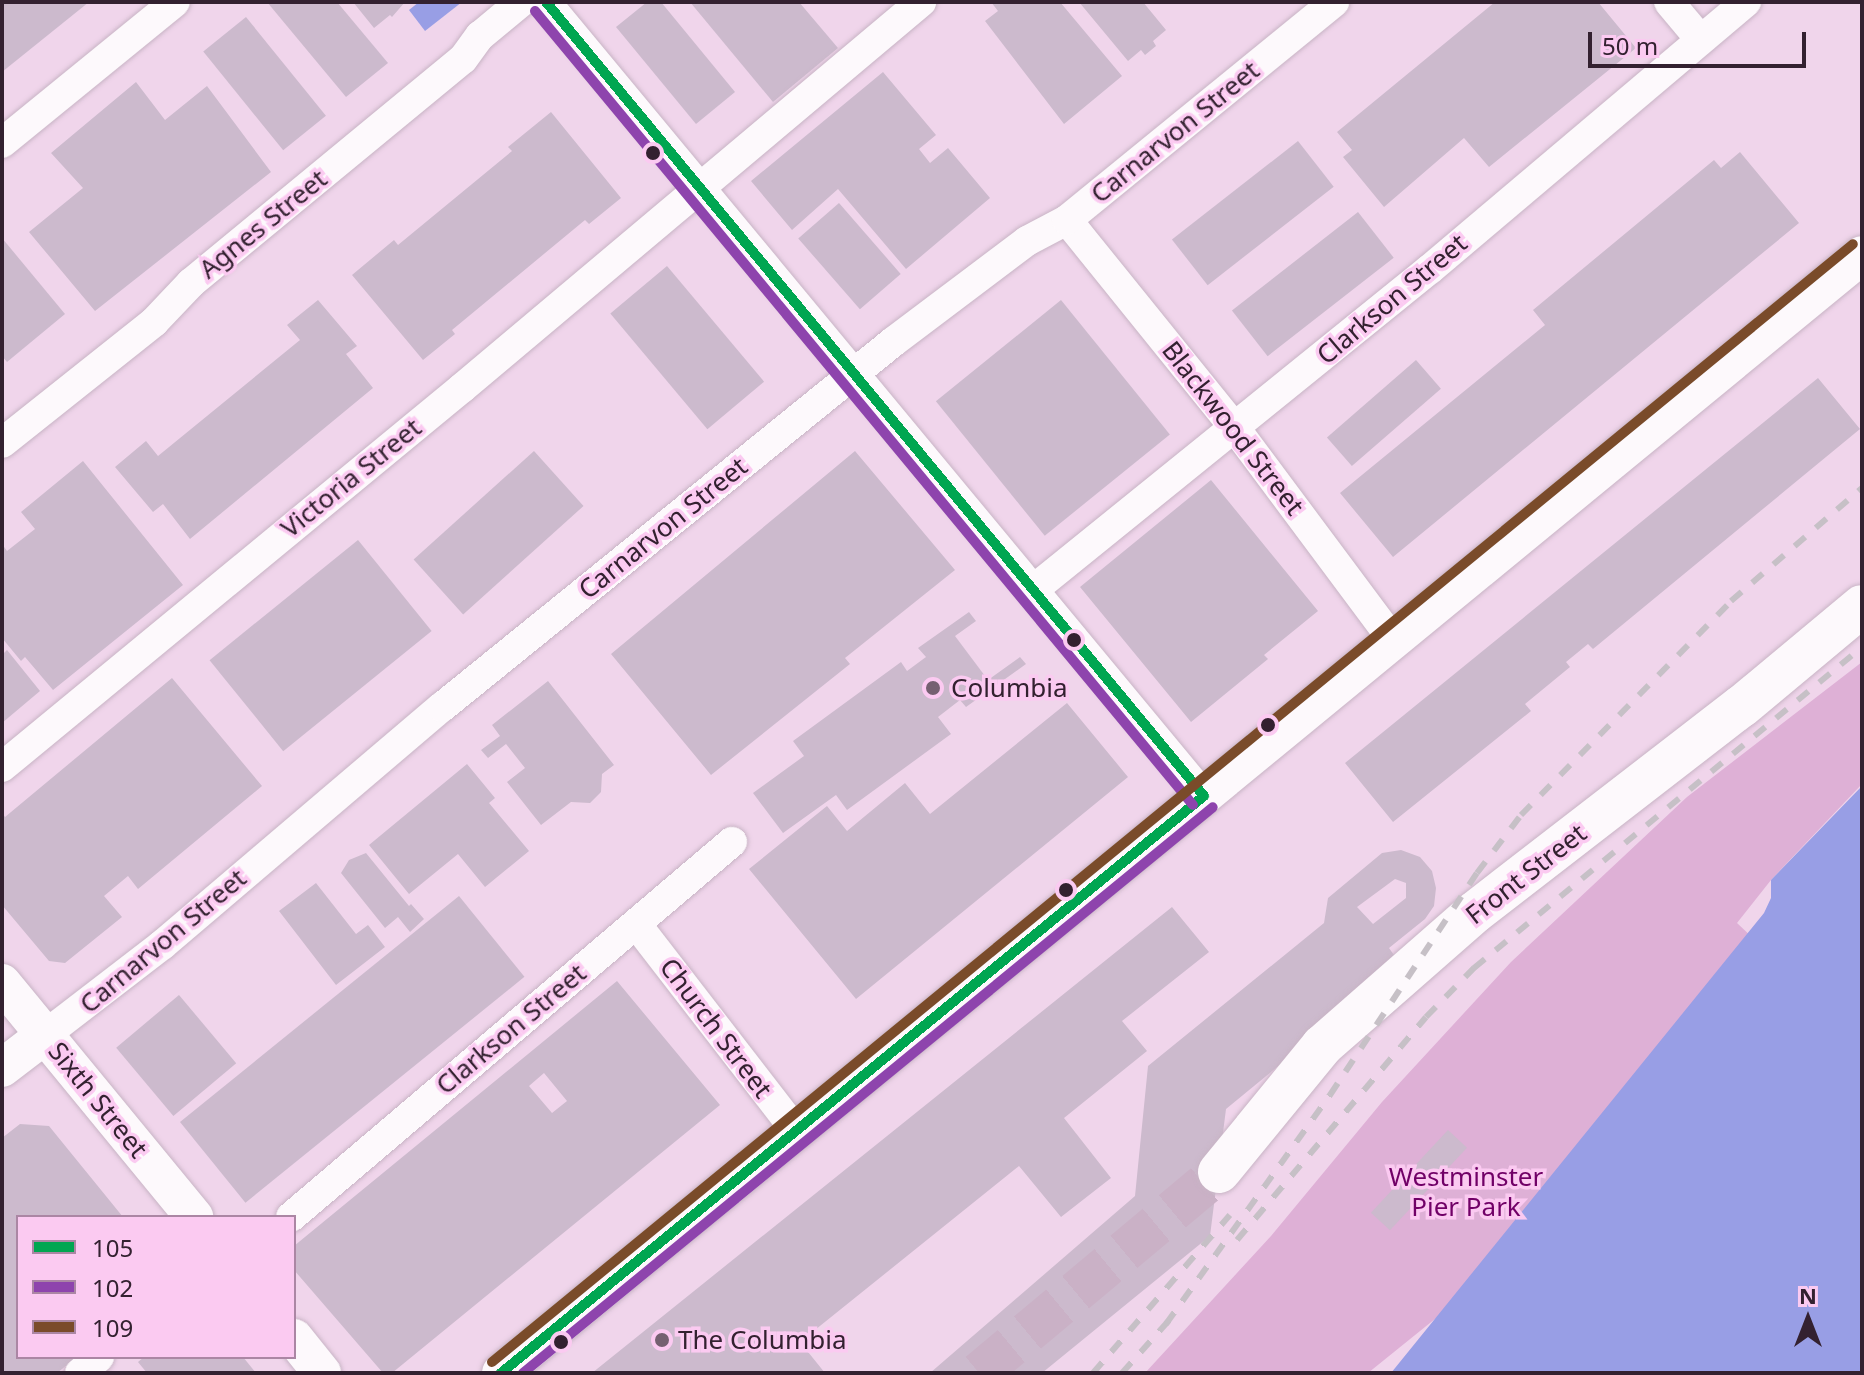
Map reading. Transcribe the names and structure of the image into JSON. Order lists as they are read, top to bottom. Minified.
{"streets":{"main road":["Front Street"],"street":["Carnarvon Street","Agnes Street","Clarkson Street","Blackwood Street","Victoria Street","Church Street","Sixth Street"]},"crossings":[["Carnarvon Street","Blackwood Street"],["Carnarvon Street","Sixth Street"],["Clarkson Street","Blackwood Street"],["Clarkson Street","Church Street"]],"parks":["Westminster Pier Park"],"places":["Columbia","The Columbia"],"lines":["transit line 105","transit line 102","transit line 109"],"legend":["105","102","109"],"scale_bar":"50 m","north":"top"}
